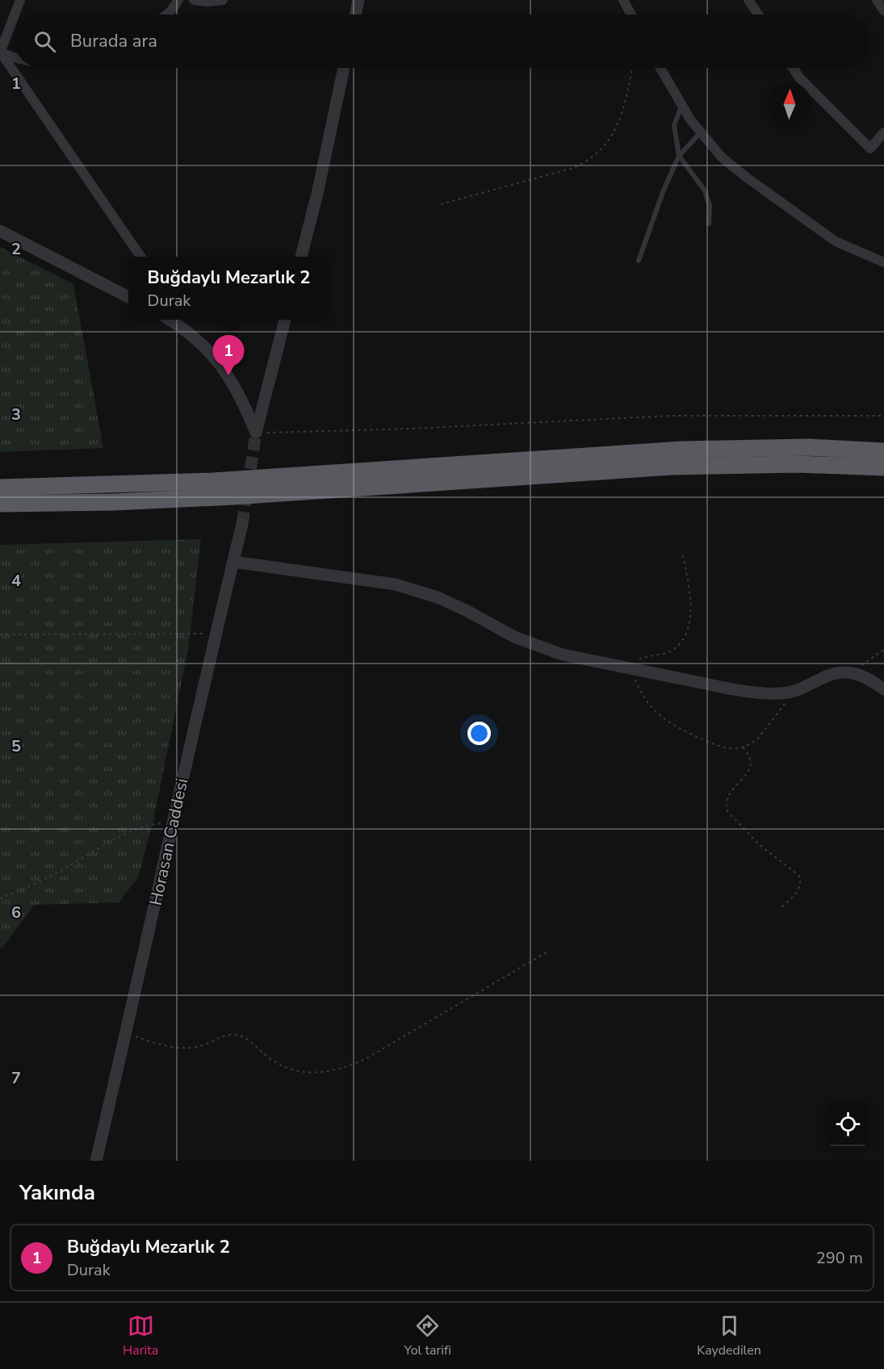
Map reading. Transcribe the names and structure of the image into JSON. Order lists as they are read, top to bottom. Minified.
{"streets":{"street":["Horasan Caddesi"]},"north":"top","page":{"search":"Burada ara","popup":["Buğdaylı Mezarlık 2","Durak"],"pins":"1","heading":"Yakında","list":[{"mark":"1","name":"Buğdaylı Mezarlık 2","note":"Durak","value":"290 m"}],"nav":["Harita","Yol tarifi","Kaydedilen"]},"grid":{"rows":["1","2","3","4","5","6","7"]}}
